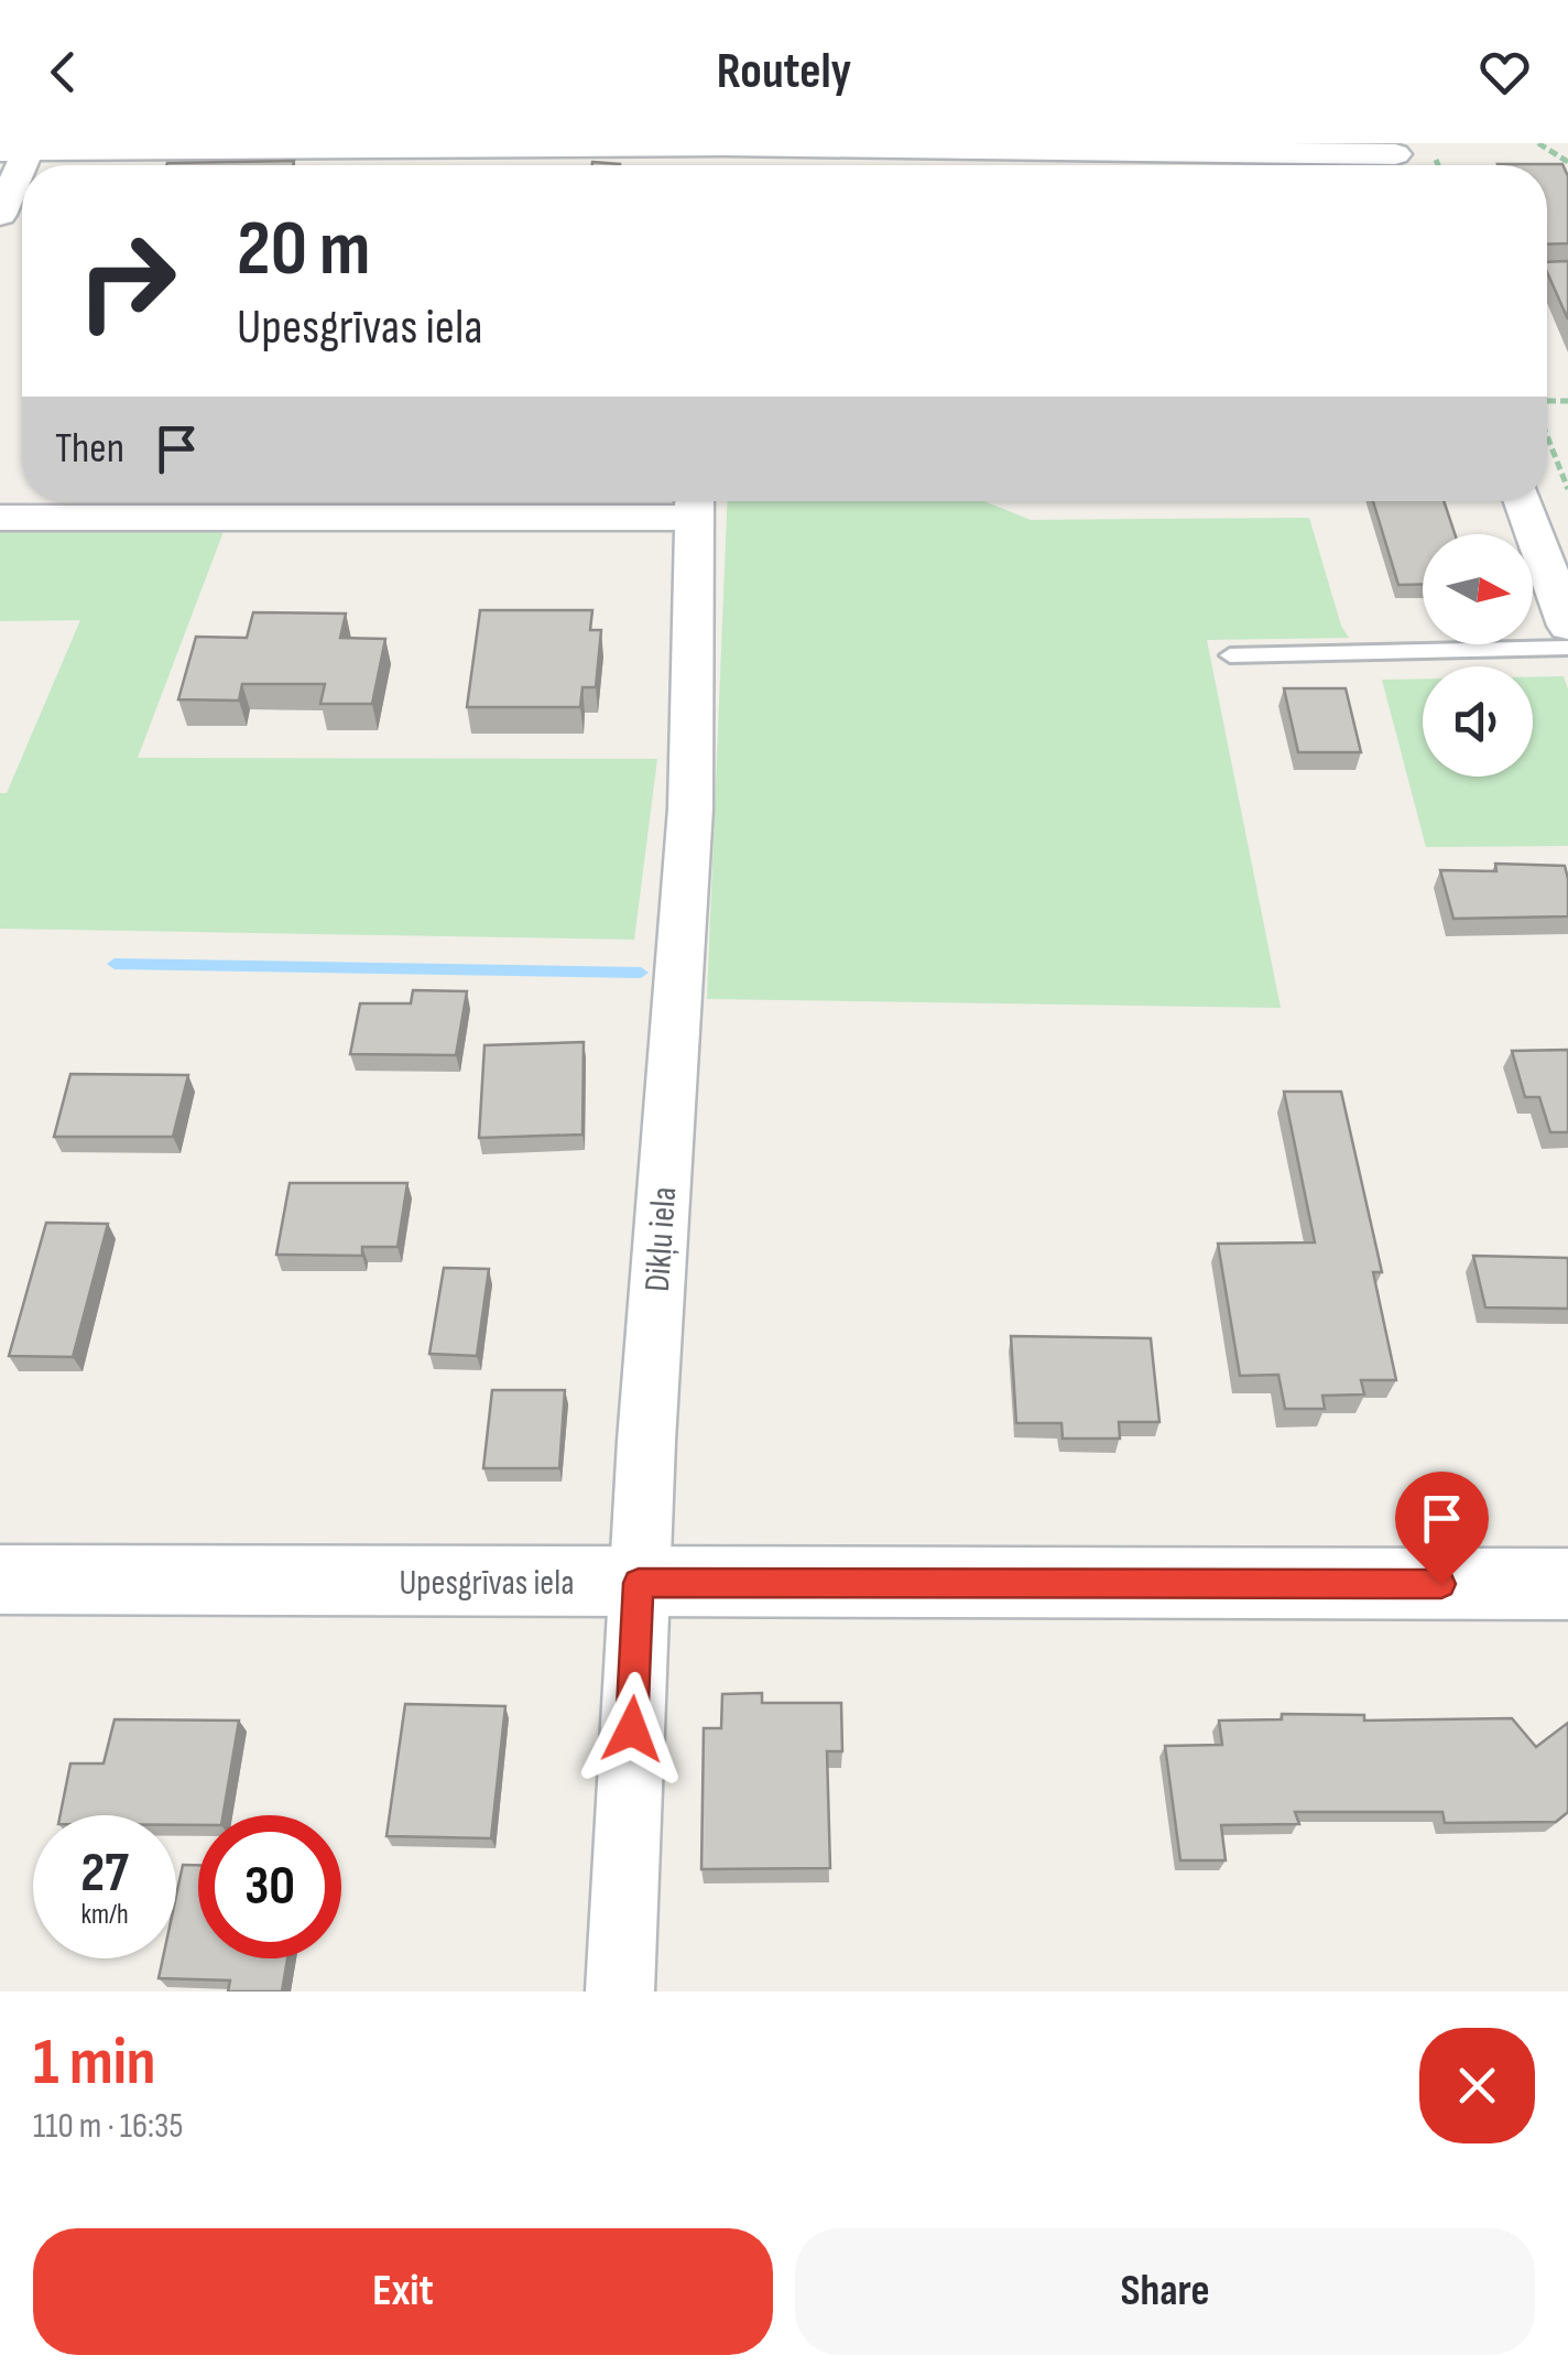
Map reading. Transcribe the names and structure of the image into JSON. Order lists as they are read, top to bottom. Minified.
{"streets":{"street":["Dikļu iela","Upesgrīvas iela"]},"crossings":[["Dikļu iela","Upesgrīvas iela"]],"north":"right","page":{"header":"Routely","turn":["20 m","Upesgrīvas iela"],"then":"Then","speed":"27 km/h","limit":"30","heading":["1 min","110 m · 16:35"],"buttons":["Exit","Share"]}}
